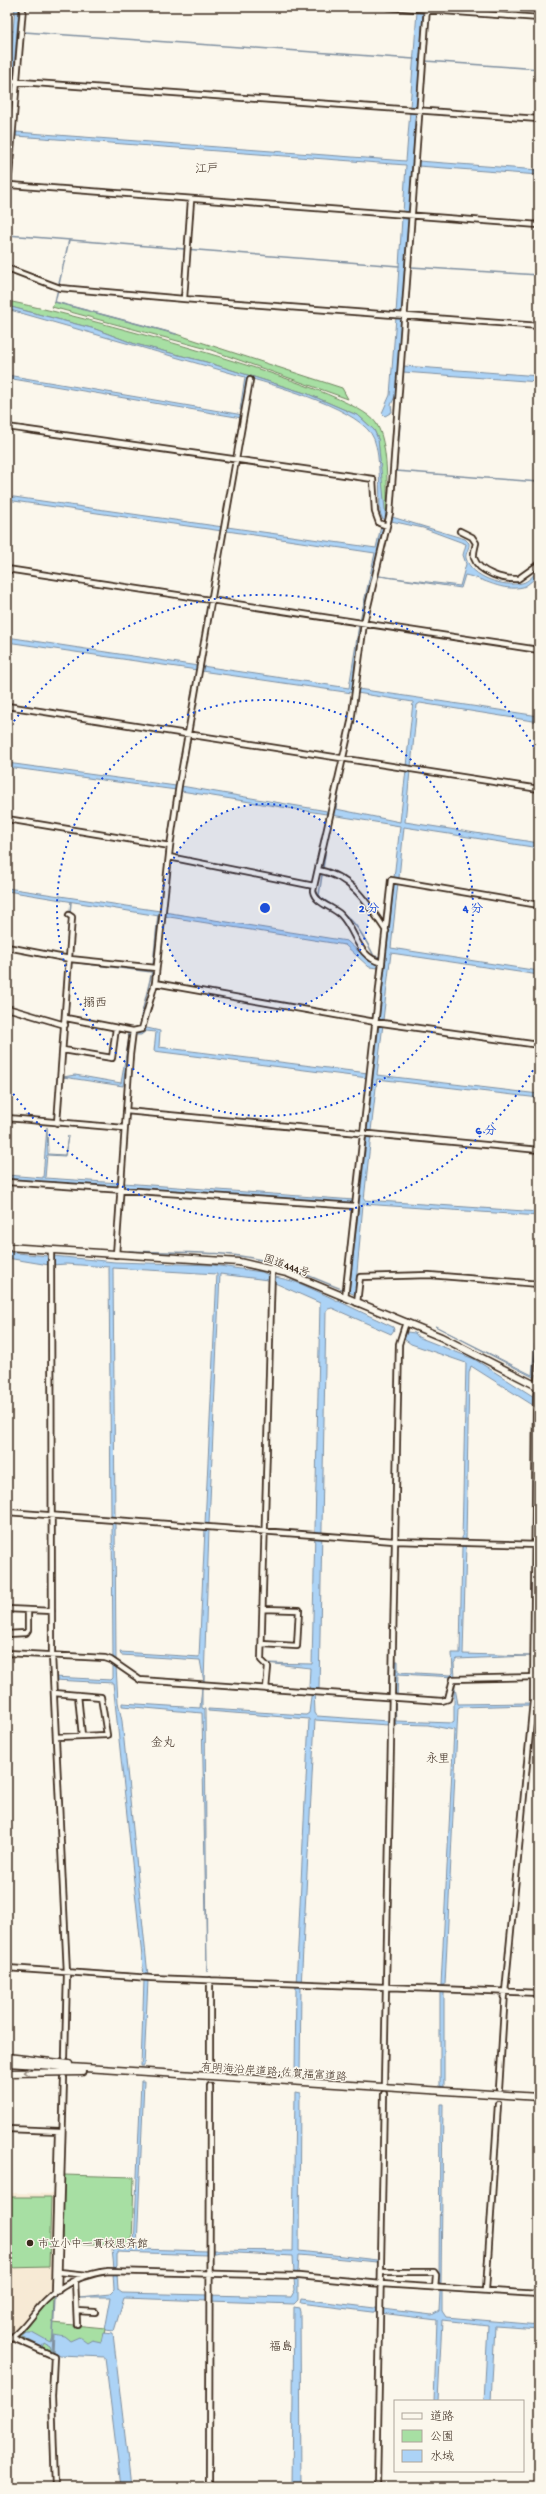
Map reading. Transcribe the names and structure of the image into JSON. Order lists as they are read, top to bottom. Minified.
{"streets":{"highway":["国道444号","有明海沿岸道路;佐賀福富道路"]},"districts":["江戸","搦西","金丸","永里","福島"],"places":["市立小中一貫校思斉館"],"legend":["道路","公園","水域"],"rings":["2 分","4 分","6 分"]}
